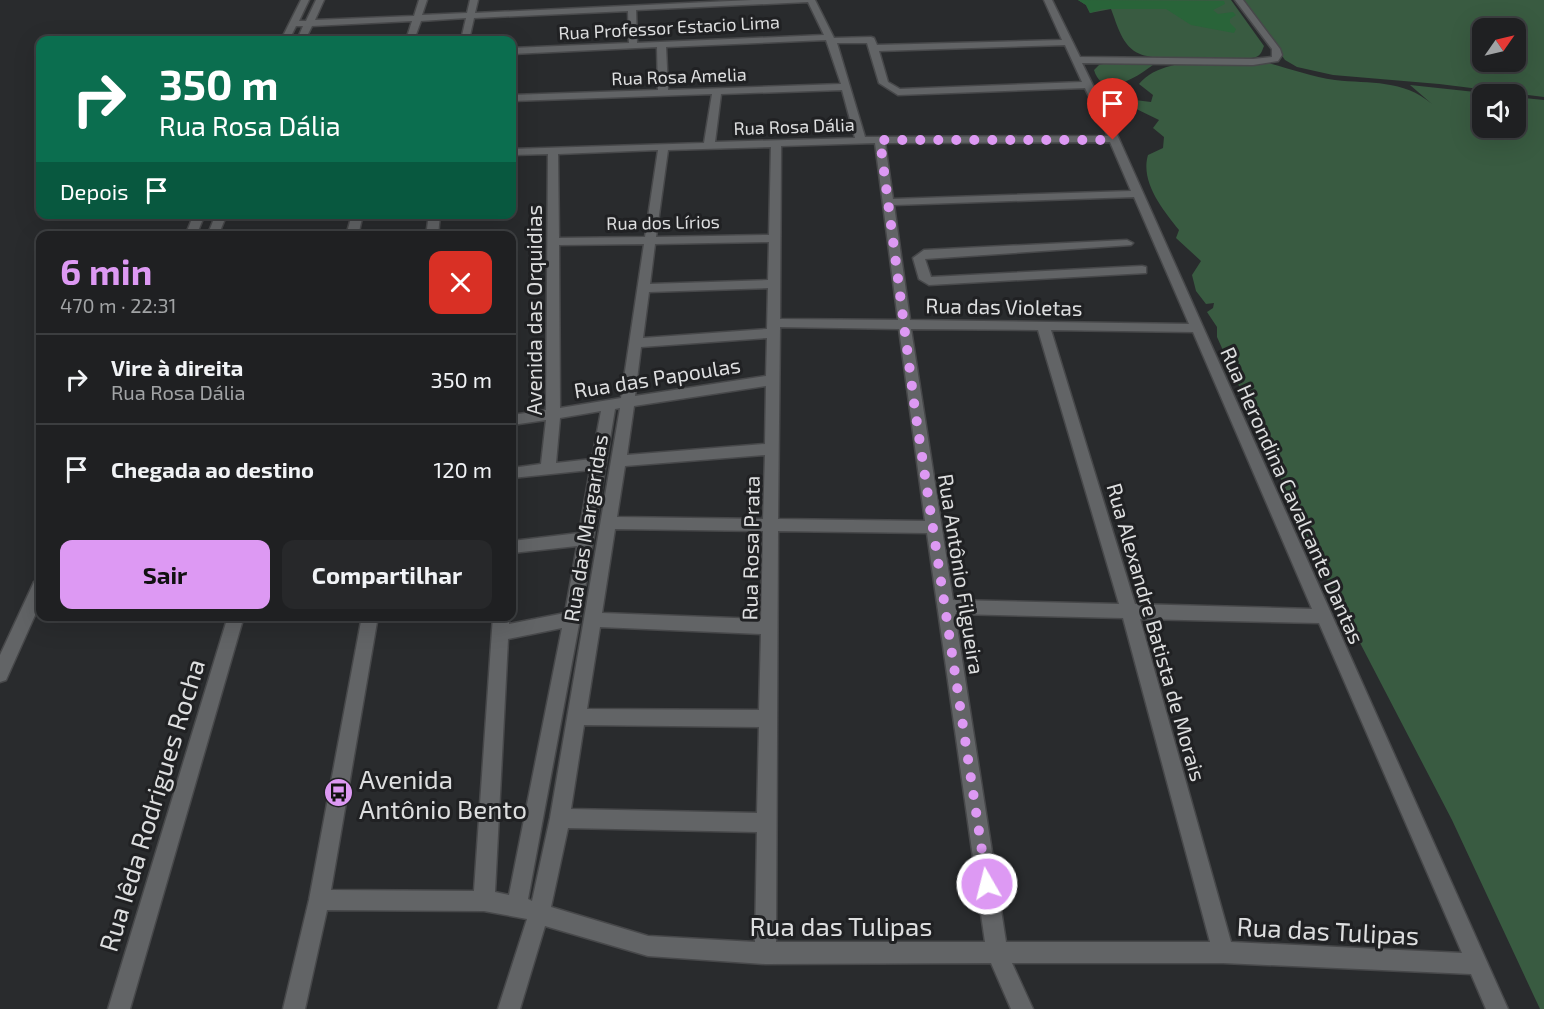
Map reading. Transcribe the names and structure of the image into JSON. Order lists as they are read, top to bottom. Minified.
{"streets":{"street":["Rua Professor Estacio Lima","Rua Rosa Amelia","Rua Rosa Dália","Rua dos Lírios","Rua das Violetas","Avenida das Orquidias","Rua das Papoulas","Rua Herondina Cavalcante Dantas","Rua das Margaridas","Rua Rosa Prata","Rua Antônio Filgueira","Rua Alexandre Batista de Morais","Rua Iêda Rodrigues Rocha","Rua das Tulipas"]},"crossings":[["Rua Rosa Dália","Avenida das Orquidias"],["Rua Rosa Dália","Rua Herondina Cavalcante Dantas"],["Rua Rosa Dália","Rua das Margaridas"],["Rua Rosa Dália","Rua Rosa Prata"],["Rua Rosa Dália","Rua Antônio Filgueira"],["Rua dos Lírios","Avenida das Orquidias"],["Rua dos Lírios","Rua das Margaridas"],["Rua dos Lírios","Rua Rosa Prata"],["Rua das Violetas","Rua Herondina Cavalcante Dantas"],["Rua das Violetas","Rua das Margaridas"],["Rua das Violetas","Rua Rosa Prata"],["Rua das Violetas","Rua Antônio Filgueira"],["Rua das Violetas","Rua Alexandre Batista de Morais"],["Avenida das Orquidias","Rua das Papoulas"],["Rua das Papoulas","Rua das Margaridas"],["Rua das Papoulas","Rua Rosa Prata"],["Rua Herondina Cavalcante Dantas","Rua das Tulipas"],["Rua das Margaridas","Rua das Tulipas"],["Rua Rosa Prata","Rua das Tulipas"],["Rua Antônio Filgueira","Rua das Tulipas"],["Rua Alexandre Batista de Morais","Rua das Tulipas"]],"places":{"bus stop":["Avenida Antônio Bento"]},"north":"top right","page":{"turn":["350 m","Rua Rosa Dália"],"then":"Depois","heading":["6 min","470 m · 22:31"],"list":[{"name":"Vire à direita","note":"Rua Rosa Dália","value":"350 m"},{"name":"Chegada ao destino","value":"120 m"}],"buttons":["Sair","Compartilhar"]}}
